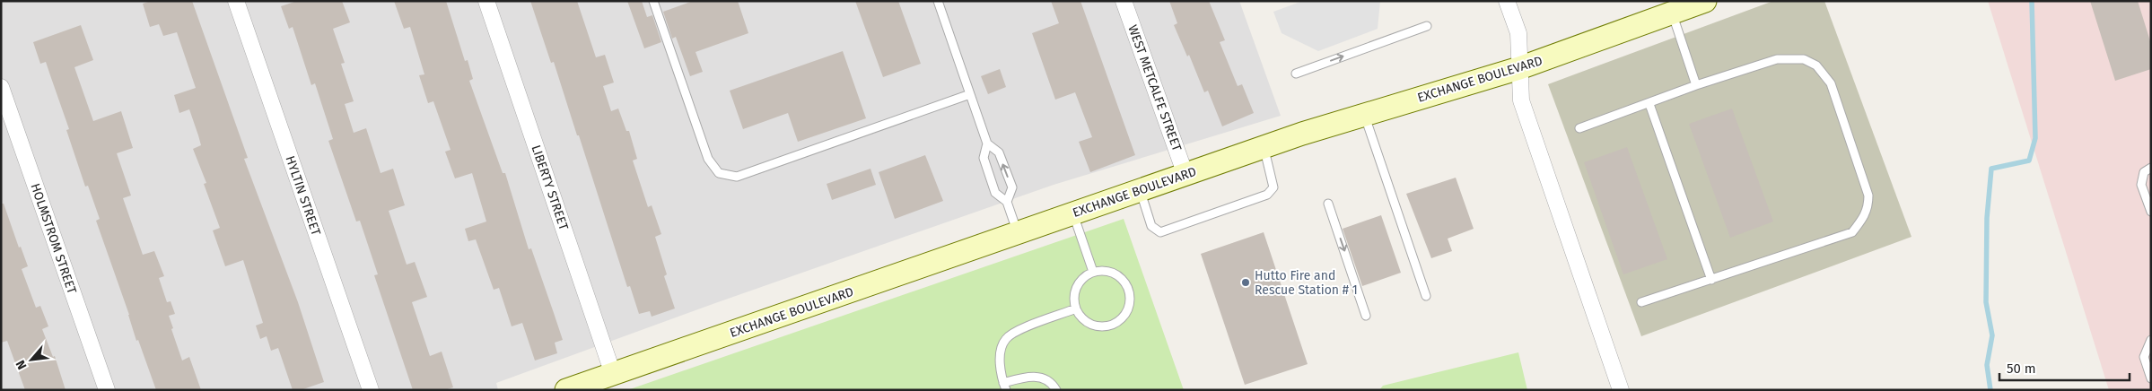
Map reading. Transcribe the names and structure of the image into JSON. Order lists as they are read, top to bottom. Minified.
{"streets":{"street":["EXCHANGE BOULEVARD","WEST METCALFE STREET","LIBERTY STREET","HYLTIN STREET","HOLMSTROM STREET"]},"crossings":[["EXCHANGE BOULEVARD","WEST METCALFE STREET"],["EXCHANGE BOULEVARD","LIBERTY STREET"]],"places":["Hutto Fire and Rescue Station # 1"],"scale_bar":"50 m","north":"bottom left"}
